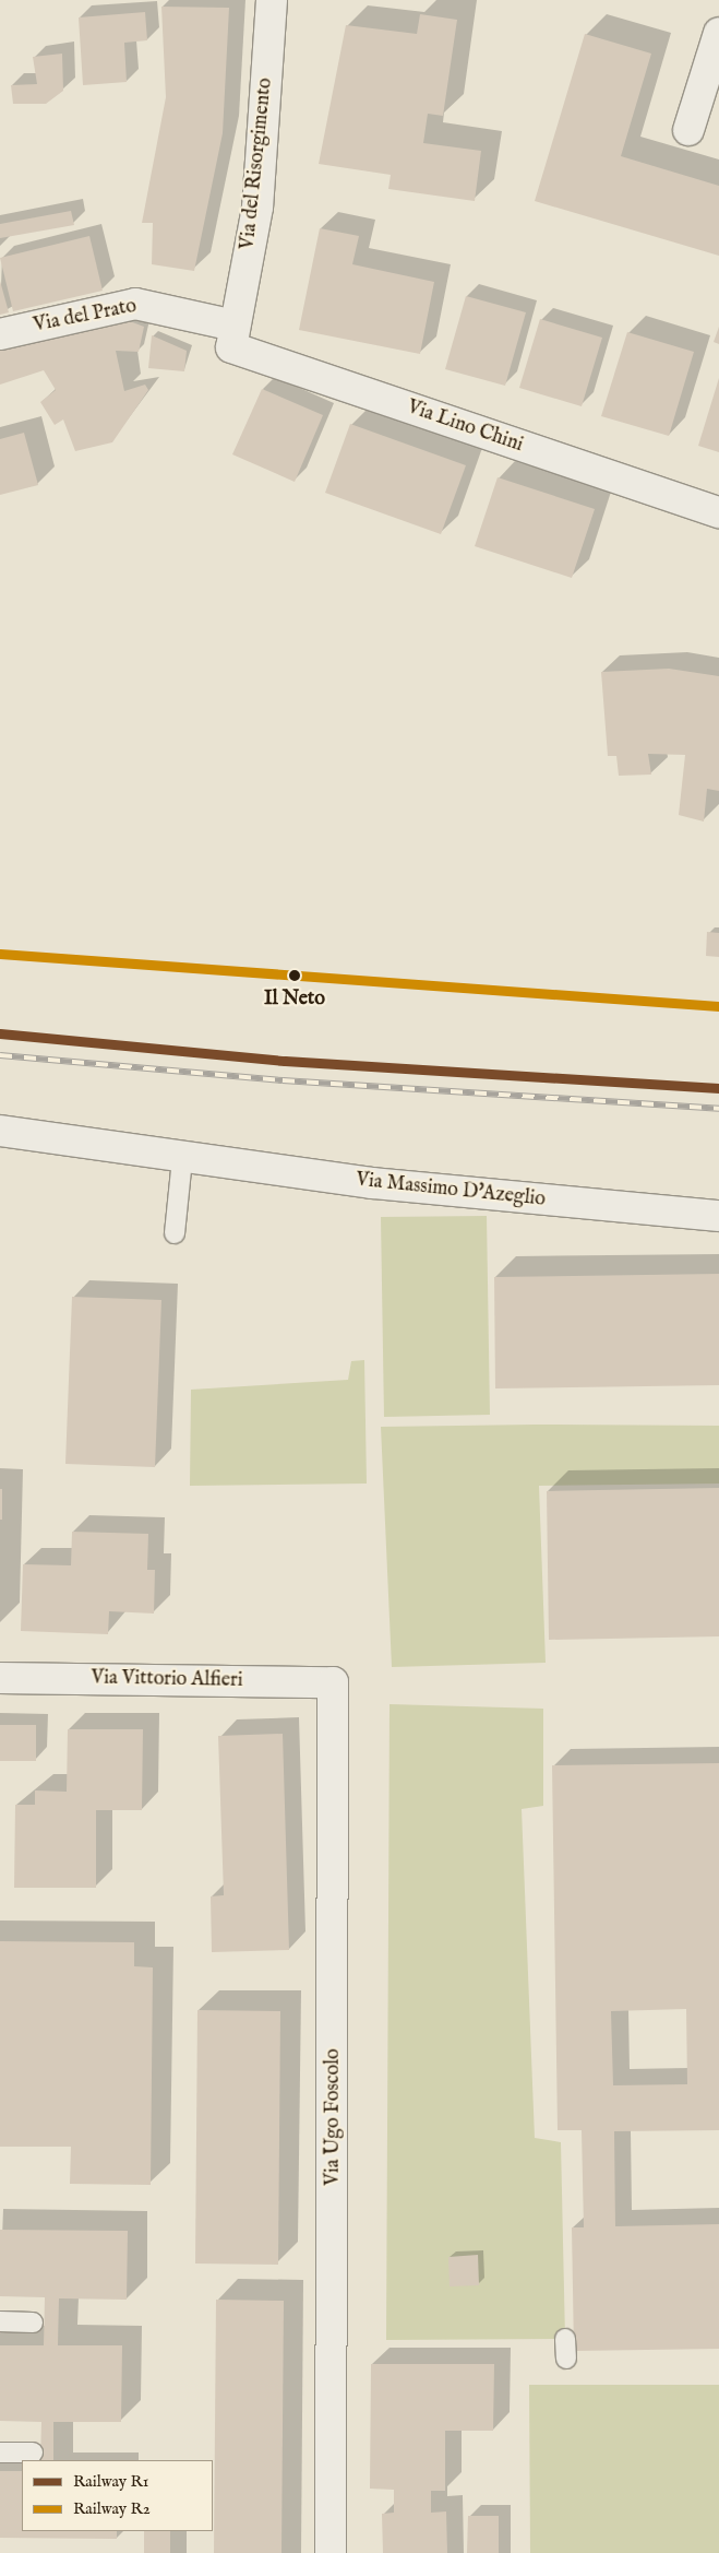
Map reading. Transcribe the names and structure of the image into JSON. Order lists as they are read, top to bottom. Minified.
{"streets":{"street":["Via del Risorgimento","Via del Prato","Via Lino Chini","Via Massimo D'Azeglio","Via Vittorio Alfieri","Via Ugo Foscolo"]},"crossings":[["Via del Risorgimento","Via del Prato"],["Via del Risorgimento","Via Lino Chini"],["Via del Prato","Via Lino Chini"],["Via Vittorio Alfieri","Via Ugo Foscolo"]],"places":["Il Neto"],"lines":["rail line R2","rail line R1"],"legend":["Railway R1","Railway R2"]}
